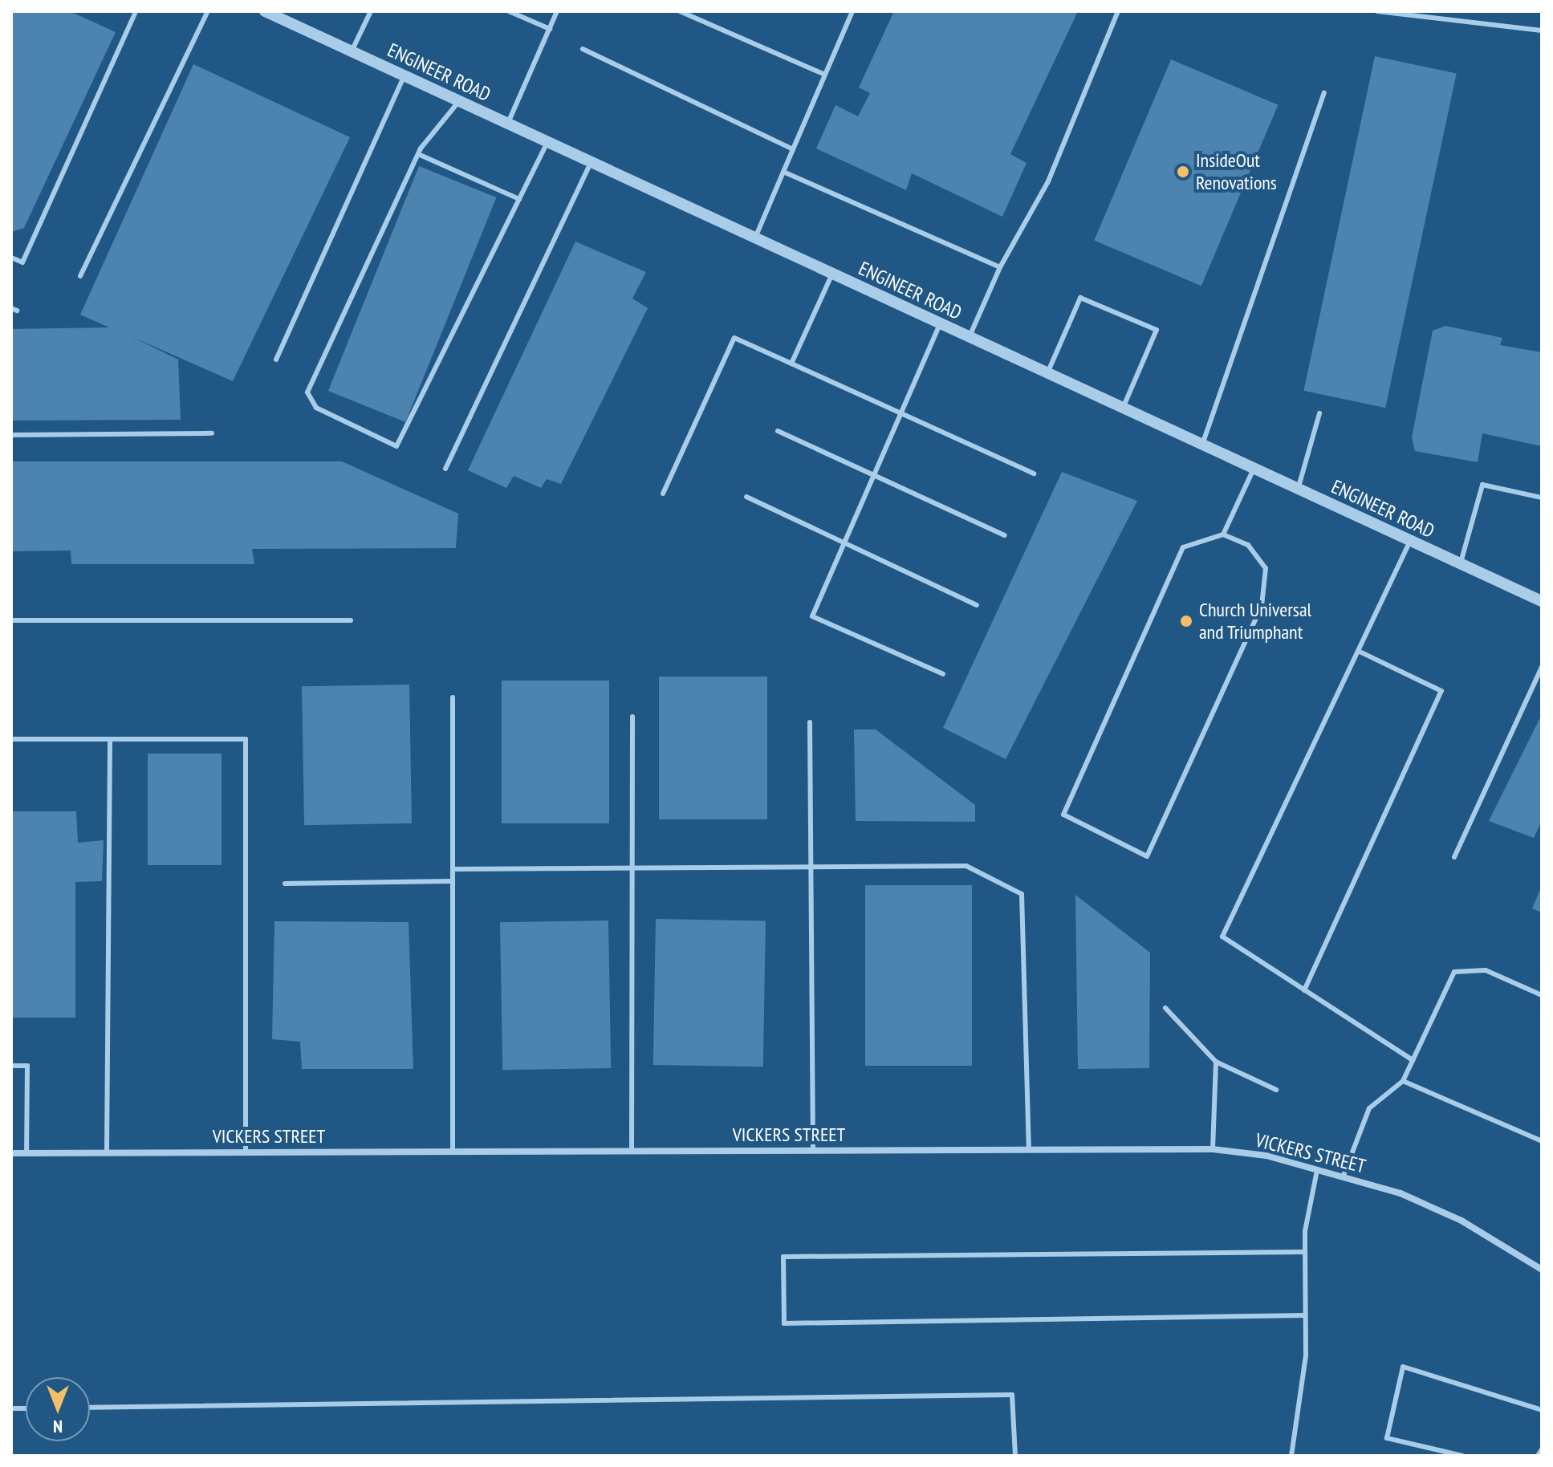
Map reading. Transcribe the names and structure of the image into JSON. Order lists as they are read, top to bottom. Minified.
{"streets":{"street":["ENGINEER ROAD","VICKERS STREET"]},"places":["InsideOut Renovations","Church Universal and Triumphant"],"north":"bottom"}
